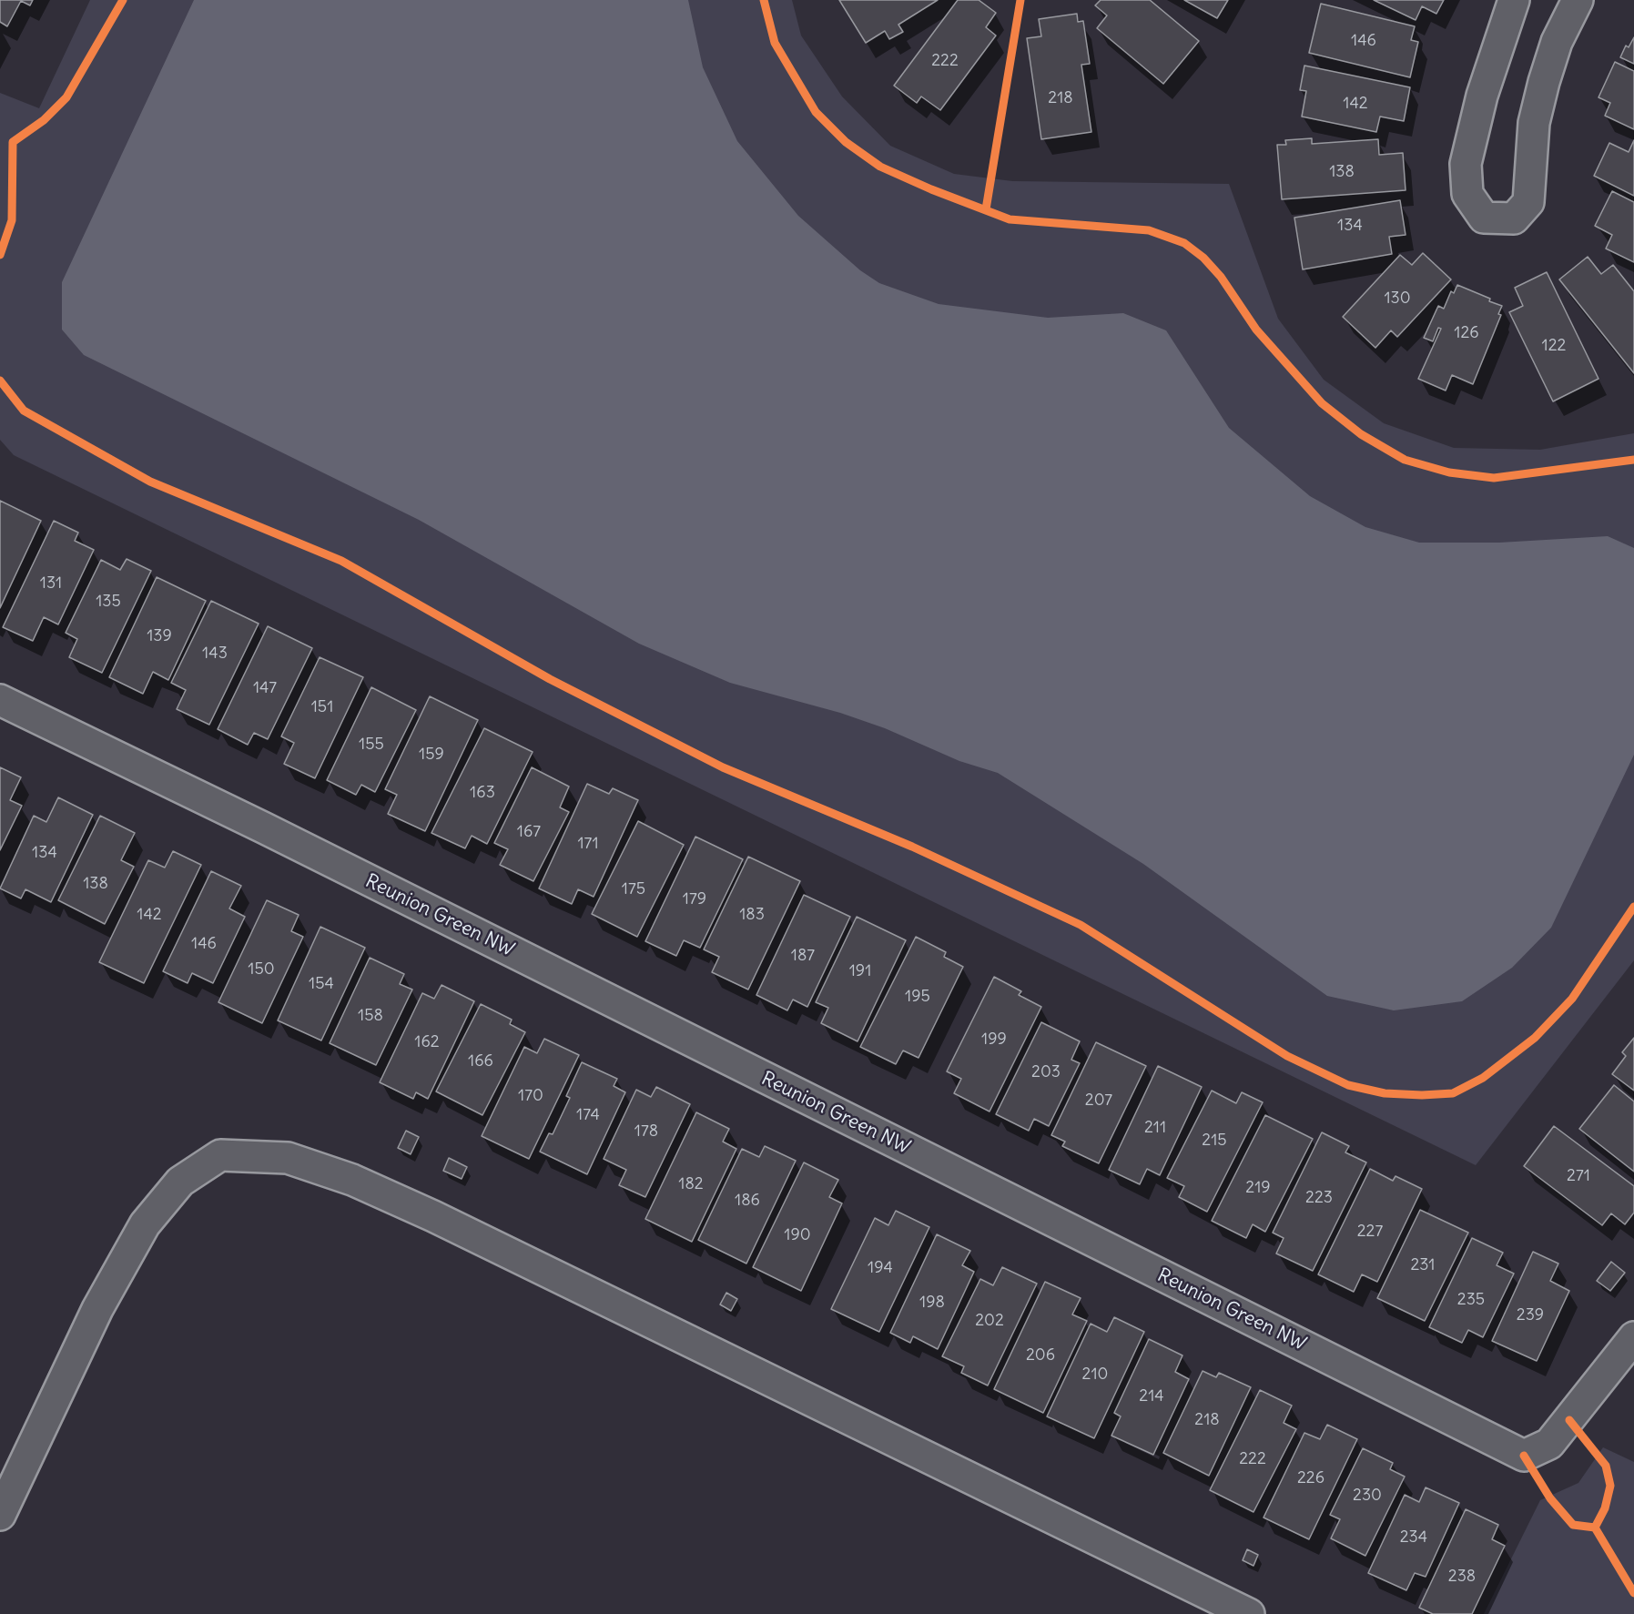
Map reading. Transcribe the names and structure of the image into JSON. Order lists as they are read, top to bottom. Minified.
{"streets":{"street":["Reunion Green NW"]},"house_numbers":["146","222","218","142","138","134","130","126","122","131","135","139","143","147","151","155","159","163","167","171","134","138","175","179","142","183","146","187","150","191","154","195","158","199","162","166","203","170","207","174","211","178","215","271","182","219","223","186","227","190","231","194","235","198","239","202","206","210","214","218","222","226","230","234","238"]}
